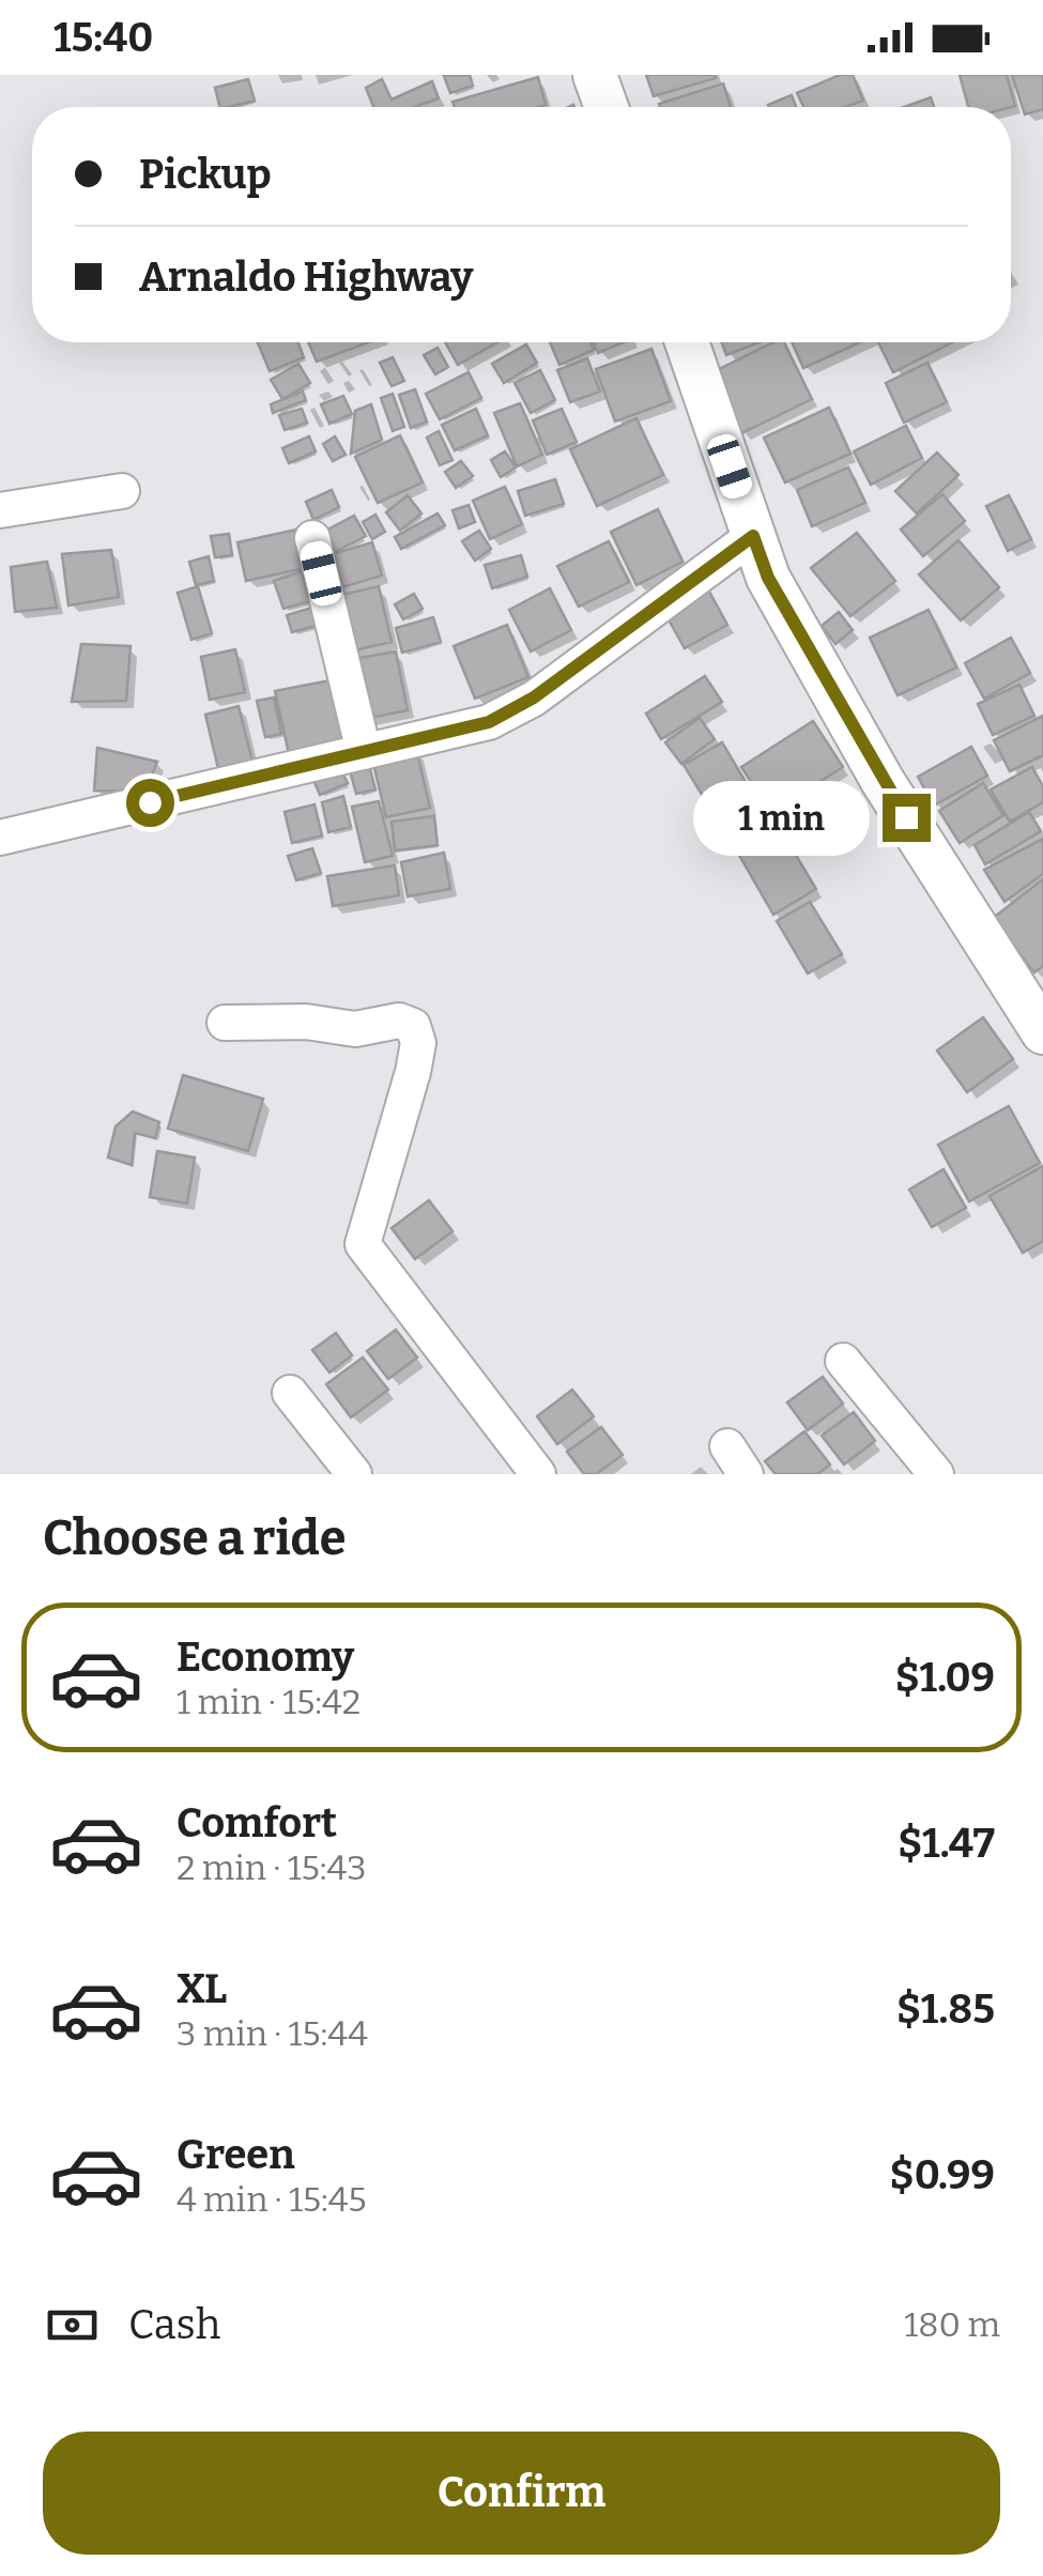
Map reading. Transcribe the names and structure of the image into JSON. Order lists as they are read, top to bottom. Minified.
{"page":{"status":"15:40","banner":["Pickup","Arnaldo Highway"],"bubble":"1 min","heading":"Choose a ride","list":[{"name":"Economy","note":"1 min · 15:42","value":"$1.09"},{"name":"Comfort","note":"2 min · 15:43","value":"$1.47"},{"name":"XL","note":"3 min · 15:44","value":"$1.85"},{"name":"Green","note":"4 min · 15:45","value":"$0.99"}],"pay":["Cash","180 m"],"buttons":"Confirm"}}
